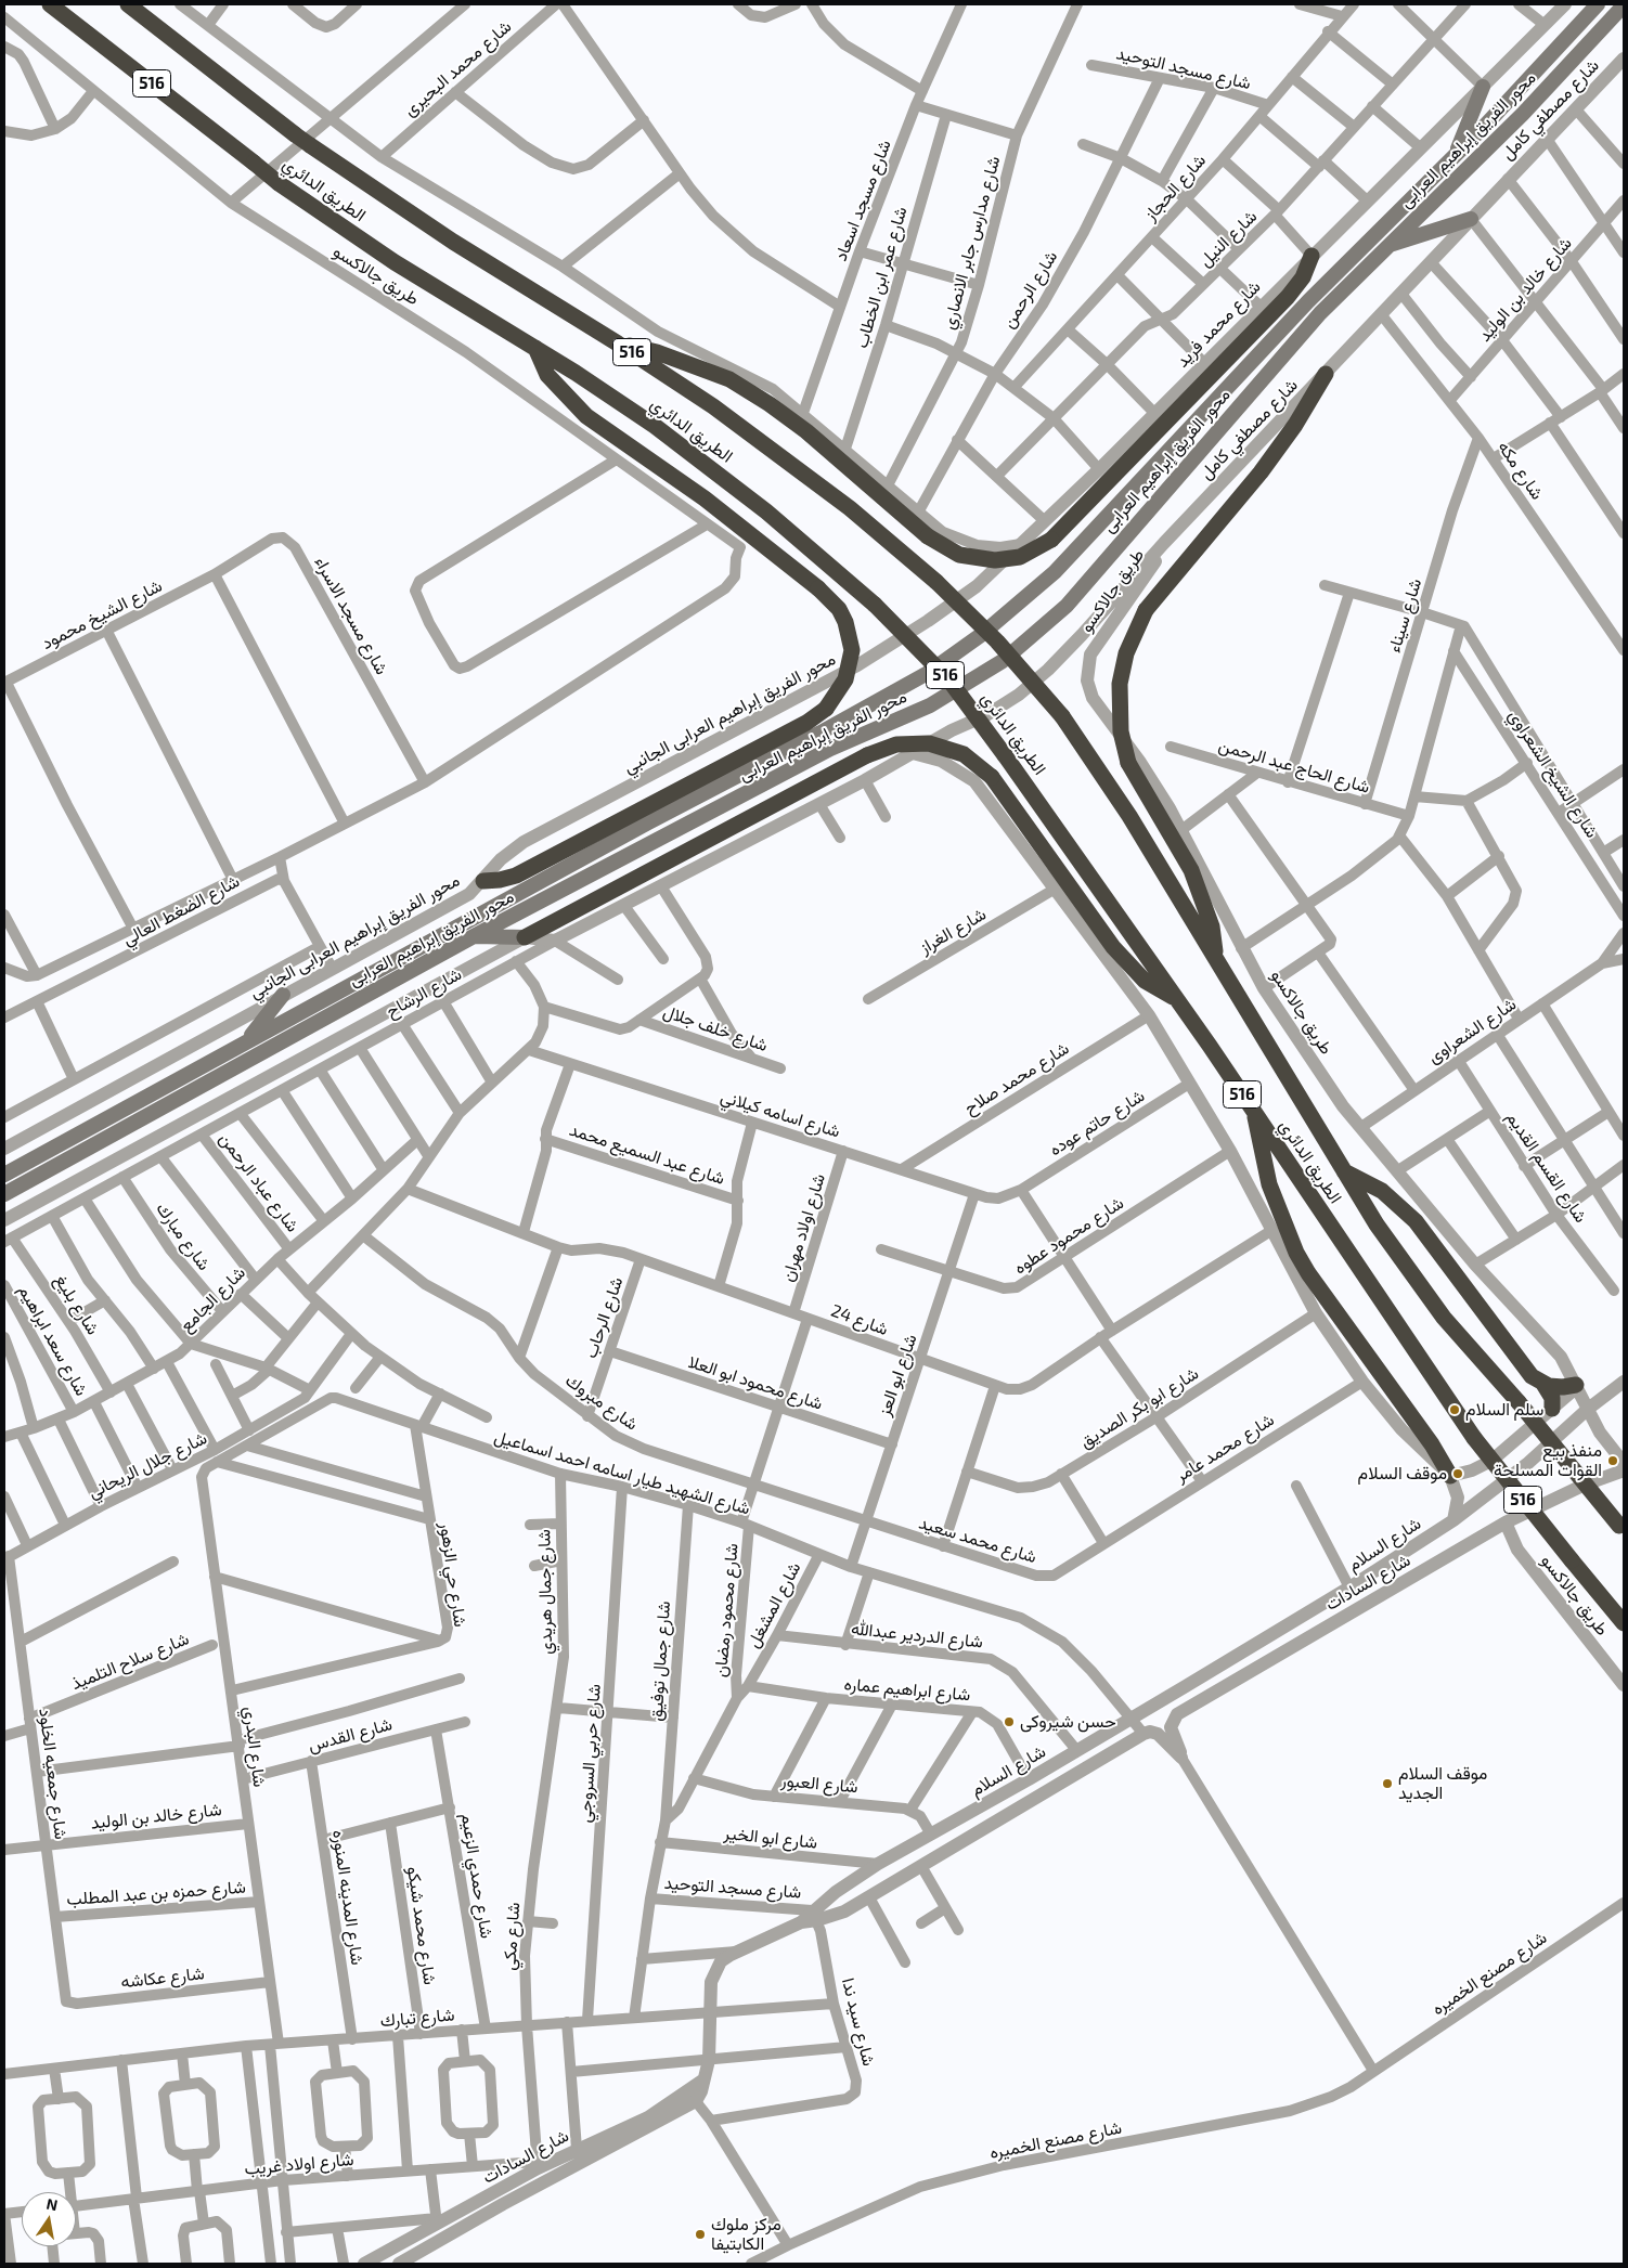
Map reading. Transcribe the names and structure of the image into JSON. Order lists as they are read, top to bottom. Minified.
{"streets":{"highway":["516","الطريق الدائري"],"main road":["محور الفريق إبراهيم العرابى"],"street":["شارع محمد البحيرى","شارع مسجد التوحيد","شارع مصطفي كامل","شارع الحجاز","شارع مسجد اسعاد","شارع النيل","شارع مدارس جابر الانصاري","طريق جالاكسو","شارع عمر ابن الخطاب","شارع الرحمن","شارع خالد بن الوليد","شارع محمد فريد","شارع مكه","شارع الشيخ محمود","شارع مسجد الاسراء","شارع سيناء","محور الفريق إبراهيم العرابى الجانبي","شارع الحاج عبد الرحمن","شارع الشيخ الشعراوي","شارع الضغط العالي","شارع الغراز","شارع الرشاح","شارع خلف جلال","شارع الشعراوى","شارع محمد صلاح","شارع اسامه كيلاني","شارع حاتم عوده","شارع عبد السميع محمد","شارع القسم القديم","شارع عباد الرحمن","شارع اولاد مهران","شارع محمود عطوه","شارع مبارك","شارع الجامع","شارع بليغ","شارع الرحاب","شارع 24","شارع سعد ابراهيم","شارع ابو العز","شارع محمود ابو العلا","شارع مبروك","شارع ابو بكر الصديق","شارع محمد عامر","شارع جلال الريحاني","شارع الشهيد طيار اسامه احمد اسماعيل","شارع محمد سعيد","شارع السلام","شارع حي الزهور","شارع السادات","شارع جمال هريدي","شارع المشغل","شارع محمود رمضان","شارع الدردير عبدالله","شارع سلاح التلميذ","شارع جمال توفيق","شارع ابراهيم عماره","شارع القدس","شارع البدري","شارع حربي السروجي","شارع جمعيه الخلود","شارع العبور","شارع ابو الخير","شارع حمدي الزعيم","شارع حمزه بن عبد المطلب","شارع المدينه المنوره","شارع محمد شيكو","شارع مكي","شارع مصنع الخميره","شارع عكاشه","شارع تبارك","شارع سيد ندا","شارع اولاد غريب"]},"crossings":[["شارع مسجد التوحيد","شارع الحجاز"],["شارع مسجد التوحيد","شارع الرحمن"],["شارع مسجد التوحيد","شارع السلام"],["شارع مسجد التوحيد","شارع جمال توفيق"],["شارع مسجد التوحيد","شارع سيد ندا"],["شارع مصطفي كامل","طريق جالاكسو"],["شارع مصطفي كامل","شارع مكه"],["شارع مصطفي كامل","شارع الرشاح"],["طريق جالاكسو","شارع مسجد الاسراء"],["طريق جالاكسو","شارع الشعراوى"],["طريق جالاكسو","شارع السلام"],["طريق جالاكسو","شارع السادات"],["شارع خالد بن الوليد","شارع مكه"],["شارع خالد بن الوليد","شارع البدري"],["شارع خالد بن الوليد","شارع جمعيه الخلود"],["شارع محمد فريد","محور الفريق إبراهيم العرابى الجانبي"],["شارع مكه","شارع سيناء"],["شارع الشيخ محمود","شارع مسجد الاسراء"],["شارع سيناء","شارع الحاج عبد الرحمن"],["شارع الرشاح","شارع عباد الرحمن"],["شارع الرشاح","شارع مبارك"],["شارع الرشاح","شارع بليغ"],["شارع الشعراوى","شارع القسم القديم"],["شارع محمد صلاح","شارع اسامه كيلاني"],["شارع اسامه كيلاني","شارع حاتم عوده"],["شارع اسامه كيلاني","شارع اولاد مهران"],["شارع اسامه كيلاني","شارع ابو العز"],["شارع عباد الرحمن","شارع الجامع"],["شارع اولاد مهران","شارع 24"],["شارع محمود عطوه","شارع ابو العز"],["شارع مبارك","شارع الجامع"],["شارع الجامع","شارع بليغ"],["شارع الجامع","شارع سعد ابراهيم"],["شارع الرحاب","شارع 24"],["شارع الرحاب","شارع محمود ابو العلا"],["شارع الرحاب","شارع مبروك"],["شارع 24","شارع ابو العز"],["شارع 24","شارع محمود رمضان"],["شارع ابو العز","شارع محمود ابو العلا"],["شارع ابو العز","شارع مبروك"],["شارع ابو العز","شارع الشهيد طيار اسامه احمد اسماعيل"],["شارع ابو العز","شارع محمد سعيد"],["شارع محمود ابو العلا","شارع محمود رمضان"],["شارع مبروك","شارع محمد سعيد"],["شارع مبروك","شارع محمود رمضان"],["شارع محمد عامر","شارع محمد سعيد"],["شارع جلال الريحاني","شارع الشهيد طيار اسامه احمد اسماعيل"],["شارع جلال الريحاني","شارع البدري"],["شارع جلال الريحاني","شارع جمعيه الخلود"],["شارع الشهيد طيار اسامه احمد اسماعيل","شارع السلام"],["شارع الشهيد طيار اسامه احمد اسماعيل","شارع حي الزهور"],["شارع الشهيد طيار اسامه احمد اسماعيل","شارع جمال هريدي"],["شارع الشهيد طيار اسامه احمد اسماعيل","شارع المشغل"],["شارع الشهيد طيار اسامه احمد اسماعيل","شارع محمود رمضان"],["شارع الشهيد طيار اسامه احمد اسماعيل","شارع جمال توفيق"],["شارع الشهيد طيار اسامه احمد اسماعيل","شارع البدري"],["شارع الشهيد طيار اسامه احمد اسماعيل","شارع حربي السروجي"],["شارع السلام","شارع الدردير عبدالله"],["شارع السلام","شارع ابراهيم عماره"],["شارع السلام","شارع ابو الخير"],["شارع السلام","شارع سيد ندا"],["شارع حي الزهور","شارع البدري"],["شارع السادات","شارع مكي"],["شارع السادات","شارع اولاد غريب"],["شارع جمال هريدي","شارع مكي"],["شارع المشغل","شارع محمود رمضان"],["شارع المشغل","شارع الدردير عبدالله"],["شارع المشغل","شارع جمال توفيق"],["شارع المشغل","شارع ابراهيم عماره"],["شارع المشغل","شارع العبور"],["شارع سلاح التلميذ","شارع جمعيه الخلود"],["شارع جمال توفيق","شارع ابو الخير"],["شارع جمال توفيق","شارع تبارك"],["شارع القدس","شارع البدري"],["شارع القدس","شارع حمدي الزعيم"],["شارع القدس","شارع المدينه المنوره"],["شارع البدري","شارع حمزه بن عبد المطلب"],["شارع البدري","شارع عكاشه"],["شارع البدري","شارع تبارك"],["شارع البدري","شارع اولاد غريب"],["شارع حربي السروجي","شارع تبارك"],["شارع جمعيه الخلود","شارع حمزه بن عبد المطلب"],["شارع جمعيه الخلود","شارع عكاشه"],["شارع حمدي الزعيم","شارع تبارك"],["شارع المدينه المنوره","شارع تبارك"],["شارع محمد شيكو","شارع تبارك"],["شارع مكي","شارع تبارك"],["شارع مكي","شارع اولاد غريب"],["شارع تبارك","شارع سيد ندا"]],"places":["سلم السلام","منفذ بيع القوات المسلحة","موقف السلام","حسن شيروكى","موقف السلام الجديد","مركز ملوك الكابتيفا"],"north":"top"}
